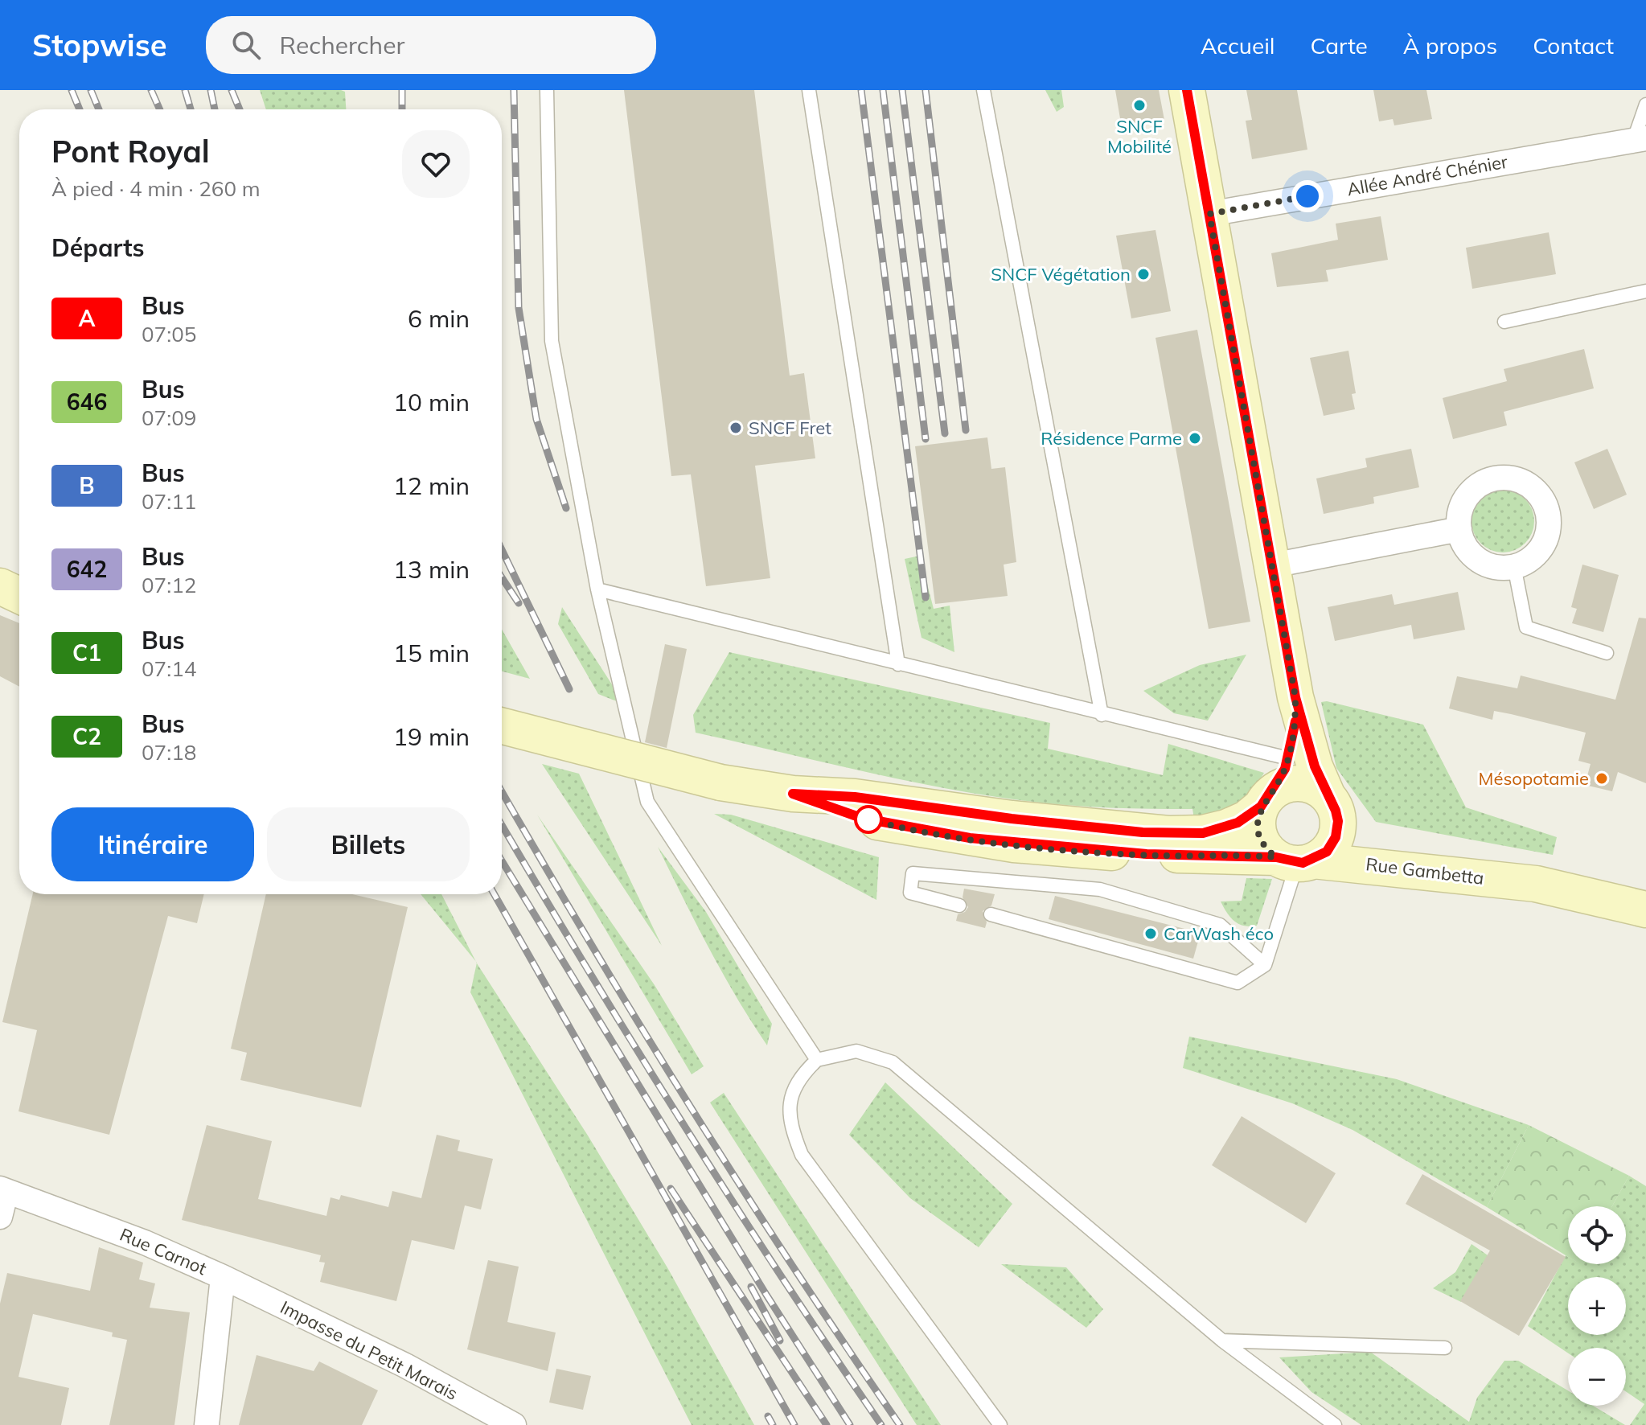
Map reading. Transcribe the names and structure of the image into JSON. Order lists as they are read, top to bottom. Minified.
{"streets":{"main road":["Rue Gambetta"],"street":["Allée André Chénier","Rue Carnot","Impasse du Petit Marais"]},"crossings":[["Rue Carnot","Impasse du Petit Marais"]],"places":["SNCF Mobilité","SNCF Végétation","SNCF Fret","Résidence Parme","Mésopotamie","CarWash éco"],"lines":["bus line A"],"page":{"header":"Stopwise","search":"Rechercher","nav":["Accueil","Carte","À propos","Contact"],"heading":[["Pont Royal","À pied · 4 min · 260 m"],"Départs"],"list":[{"mark":"A","name":"Bus","note":"07:05","value":"6 min"},{"mark":"646","name":"Bus","note":"07:09","value":"10 min"},{"mark":"B","name":"Bus","note":"07:11","value":"12 min"},{"mark":"642","name":"Bus","note":"07:12","value":"13 min"},{"mark":"C1","name":"Bus","note":"07:14","value":"15 min"},{"mark":"C2","name":"Bus","note":"07:18","value":"19 min"}],"buttons":["Itinéraire","Billets"],"map_buttons":["+","−"]}}
